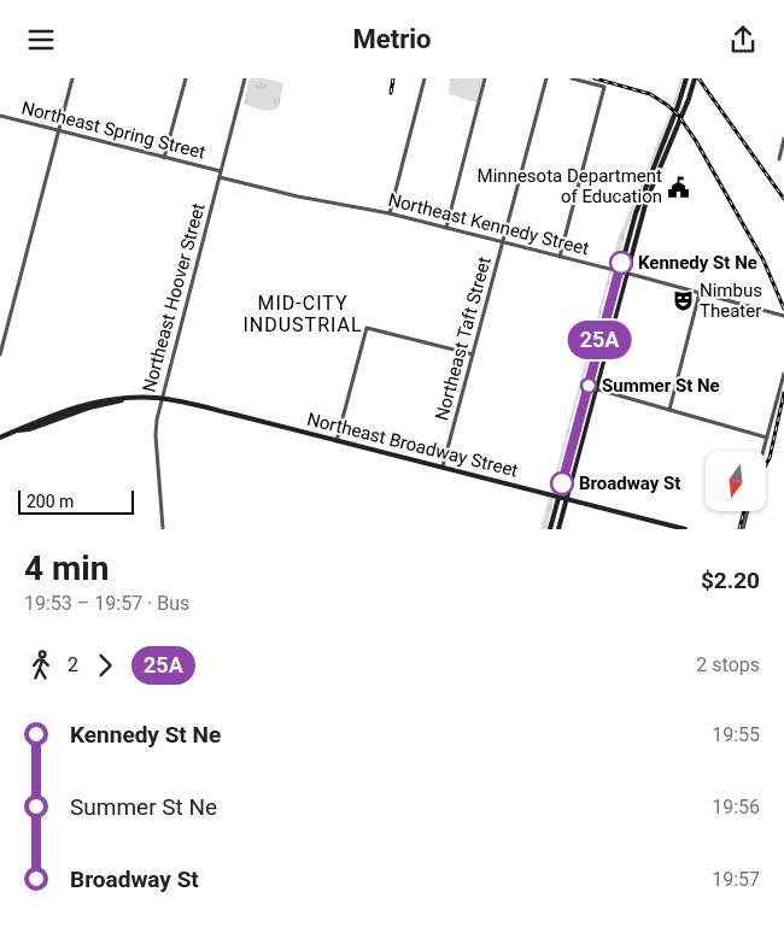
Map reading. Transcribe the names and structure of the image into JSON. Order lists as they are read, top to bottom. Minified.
{"streets":{"main road":["Northeast Broadway Street"],"street":["Northeast Spring Street","Northeast Kennedy Street","Northeast Hoover Street","Northeast Taft Street"]},"crossings":[["Northeast Spring Street","Northeast Kennedy Street"],["Northeast Spring Street","Northeast Hoover Street"],["Northeast Kennedy Street","Northeast Hoover Street"],["Northeast Kennedy Street","Northeast Taft Street"],["Northeast Hoover Street","Northeast Broadway Street"],["Northeast Taft Street","Northeast Broadway Street"]],"districts":["MID-CITY INDUSTRIAL"],"places":{"public building":["Minnesota Department of Education"],"other":["Kennedy St Ne","Summer St Ne","Broadway St"],"theatre":["Nimbus Theater"]},"lines":["bus line 25A"],"scale_bar":"200 m","north":"bottom","page":{"header":"Metrio","on_map":"25A","scale":"200 m","heading":["4 min","19:53 – 19:57 · Bus","$2.20"],"legs":["2","25A","2 stops"],"list":[{"name":"Kennedy St Ne","value":"19:55"},{"name":"Summer St Ne","value":"19:56"},{"name":"Broadway St","value":"19:57"}]}}
